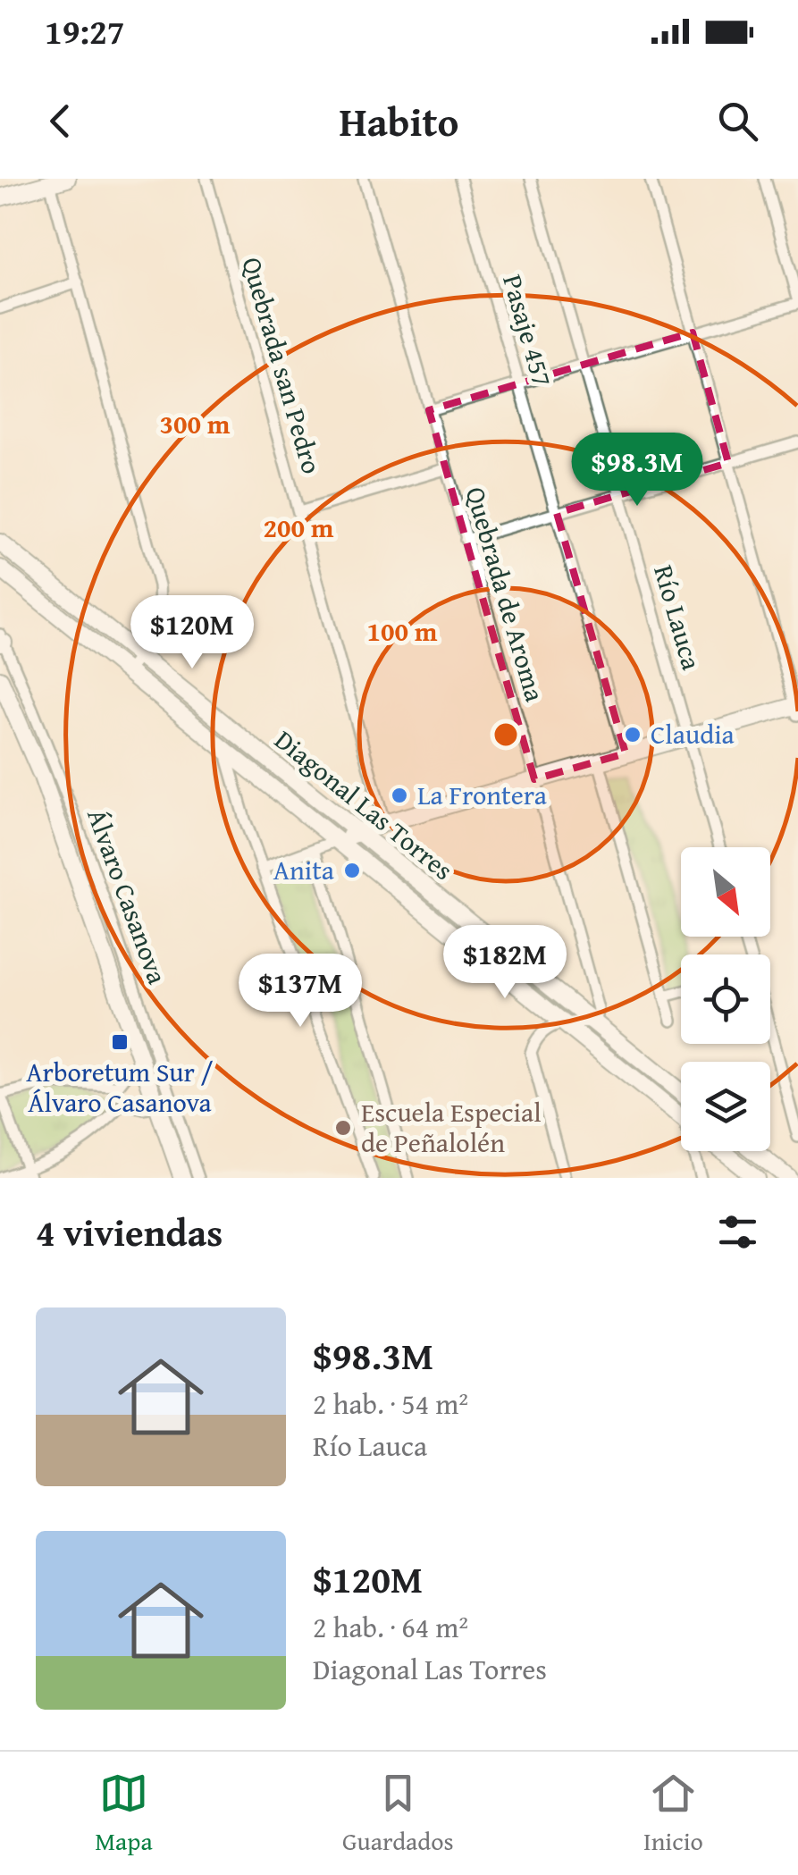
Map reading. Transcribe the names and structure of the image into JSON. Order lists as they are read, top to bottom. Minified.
{"streets":{"main road":["Diagonal Las Torres","Álvaro Casanova"],"street":["Pasaje 457","Quebrada san Pedro","Quebrada de Aroma","Río Lauca"]},"crossings":[["Quebrada de Aroma","Diagonal Las Torres"]],"places":{"other":["Claudia","La Frontera","Anita","Escuela Especial de Peñalolén"],"transit":["Arboretum Sur / Álvaro Casanova"]},"north":"bottom right","page":{"status":"19:27","header":"Habito","price":["$98.3M","$120M","$182M","$137M"],"heading":"4 viviendas","list":[{"name":"$98.3M","note":"2 hab. · 54 m² · Río Lauca"},{"name":"$120M","note":"2 hab. · 64 m² · Diagonal Las Torres"}],"tabs":["Mapa","Guardados","Inicio"]},"rings":["300 m","200 m","100 m"]}
